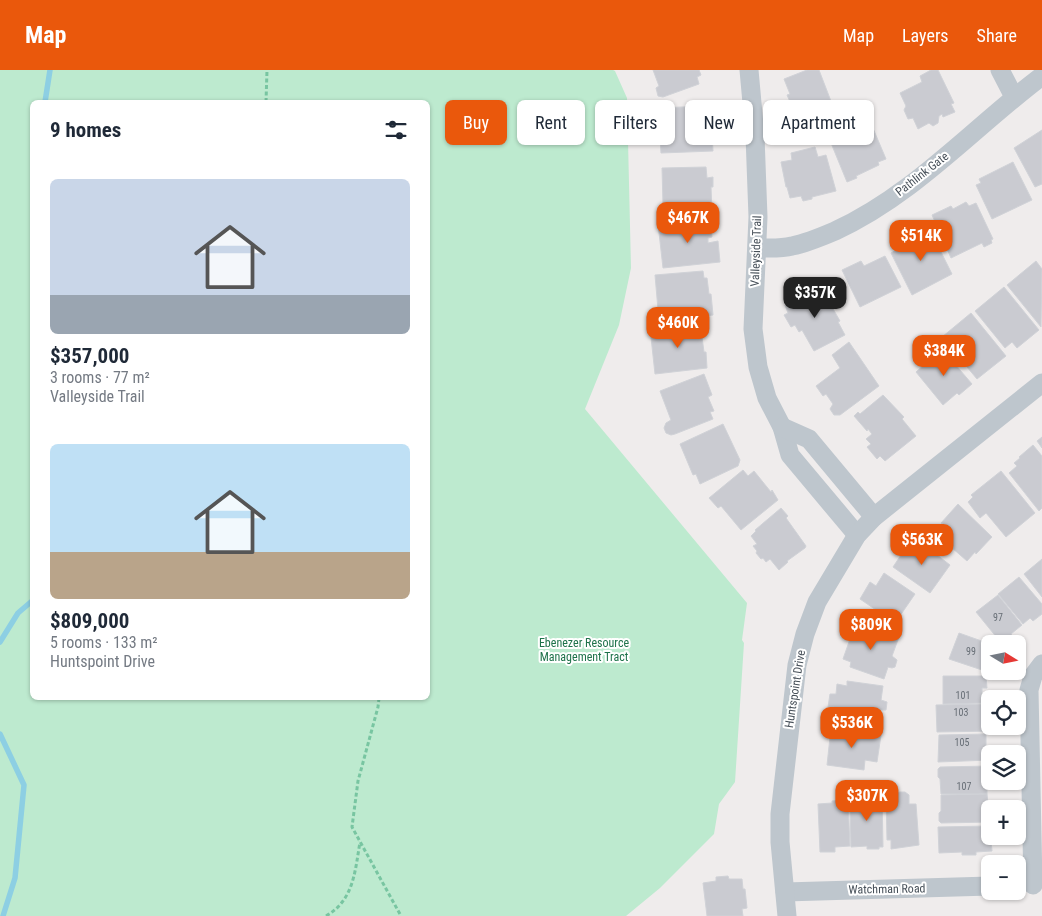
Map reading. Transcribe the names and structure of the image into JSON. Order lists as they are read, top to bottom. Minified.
{"streets":{"street":["Pathlink Gate","Valleyside Trail","Huntspoint Drive","Watchman Road"]},"crossings":[["Pathlink Gate","Valleyside Trail"],["Valleyside Trail","Huntspoint Drive"],["Huntspoint Drive","Watchman Road"]],"parks":["Ebenezer Resource Management Tract"],"house_numbers":["97","99","101","103","105","107"],"north":"right","page":{"header":"Map","nav":["Map","Layers","Share"],"chip":["Buy","Rent","Filters","New","Apartment"],"heading":"9 homes","list":[{"name":"$357,000","note":"3 rooms · 77 m² · Valleyside Trail"},{"name":"$809,000","note":"5 rooms · 133 m² · Huntspoint Drive"}],"price":["$467K","$514K","$357K","$460K","$384K","$563K","$809K","$536K","$307K"],"map_buttons":["+","−"]}}
